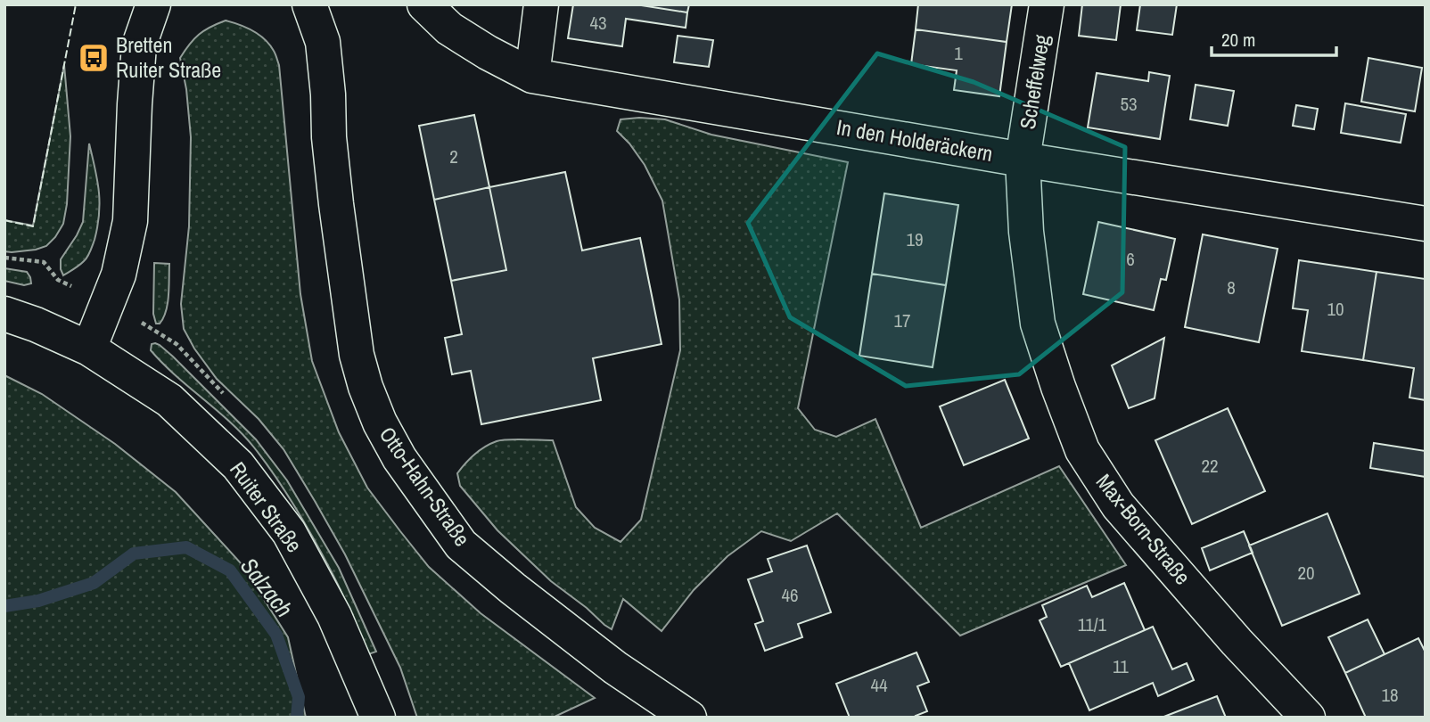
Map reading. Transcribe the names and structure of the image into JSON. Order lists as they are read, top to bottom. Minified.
{"streets":{"street":["Scheffelweg","In den Holderäckern","Otto-Hahn-Straße","Ruiter Straße","Max-Born-Straße"]},"crossings":[["Scheffelweg","In den Holderäckern"],["Scheffelweg","Max-Born-Straße"],["In den Holderäckern","Max-Born-Straße"]],"water":["Salzach"],"places":{"bus stop":["Bretten Ruiter Straße"]},"house_numbers":["43","1","53","2","19","6","8","10","17","22","20","46","11/1","11","44","18"],"scale_bar":"20 m"}
